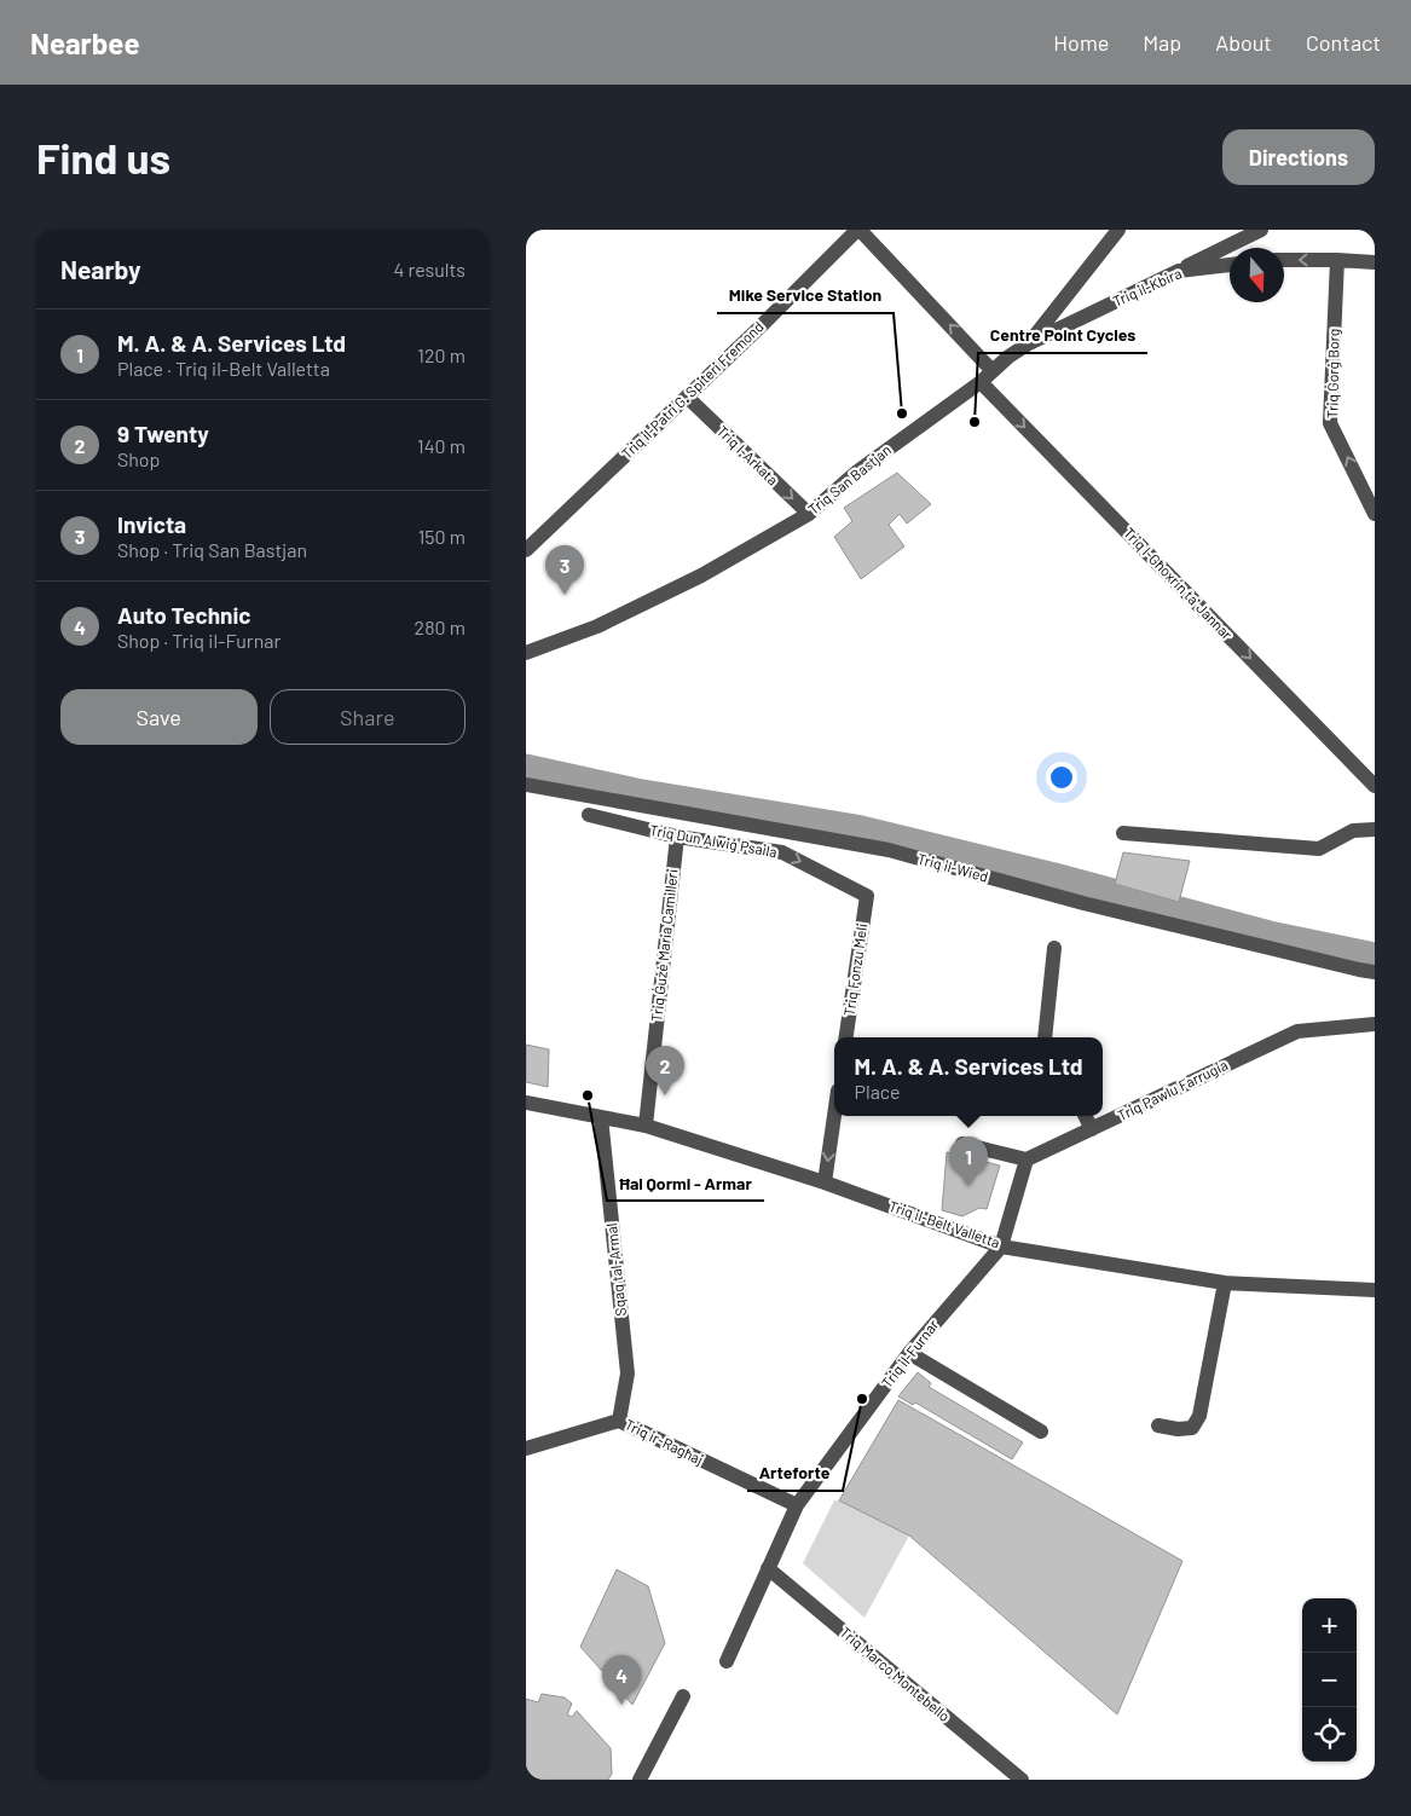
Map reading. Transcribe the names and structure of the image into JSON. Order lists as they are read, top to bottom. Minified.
{"streets":{"street":["Triq il-Kbira","Triq Ġorġ Borg","Triq il-Patri G. Spiteri Fremond","Triq l-Arkata","Triq San Bastjan","Triq l-Għoxrin ta' Jannar","Triq Dun Alwiġ Psaila","Triq il-Wied","Triq Ġużè Maria Camilleri","Triq Fonzu Meli","Triq Pawlu Farrugia","Triq il-Belt Valletta","Sqaq tal-Armal","Triq il-Furnar","Triq ir-Ragħaj","Triq Marco Montebello"]},"crossings":[["Triq il-Kbira","Triq San Bastjan"],["Triq il-Patri G. Spiteri Fremond","Triq l-Arkata"],["Triq l-Arkata","Triq San Bastjan"],["Triq San Bastjan","Triq l-Għoxrin ta' Jannar"],["Triq Dun Alwiġ Psaila","Triq Ġużè Maria Camilleri"],["Triq Dun Alwiġ Psaila","Triq Fonzu Meli"],["Triq Ġużè Maria Camilleri","Triq il-Belt Valletta"],["Triq il-Belt Valletta","Sqaq tal-Armal"],["Triq il-Belt Valletta","Triq il-Furnar"],["Sqaq tal-Armal","Triq ir-Ragħaj"],["Triq il-Furnar","Triq ir-Ragħaj"],["Triq il-Furnar","Triq Marco Montebello"]],"one_way":["Triq Ġorġ Borg","Triq l-Arkata","Triq l-Għoxrin ta' Jannar","Triq Dun Alwiġ Psaila"],"places":["Mike Service Station","Centre Point Cycles","Ħal Qormi - Armar","Arteforte"],"north":"bottom","page":{"header":"Nearbee","nav":["Home","Map","About","Contact"],"buttons":["Directions",["Save","Share"]],"title":"Find us","heading":["Nearby","4 results"],"list":[{"mark":"1","name":"M. A. & A. Services Ltd","note":"Place · Triq il-Belt Valletta","value":"120 m"},{"mark":"2","name":"9 Twenty","note":"Shop","value":"140 m"},{"mark":"3","name":"Invicta","note":"Shop · Triq San Bastjan","value":"150 m"},{"mark":"4","name":"Auto Technic","note":"Shop · Triq il-Furnar","value":"280 m"}],"pins":["3","2","1","4"],"popup":["M. A. & A. Services Ltd","Place"],"map_buttons":["+","−"]}}
